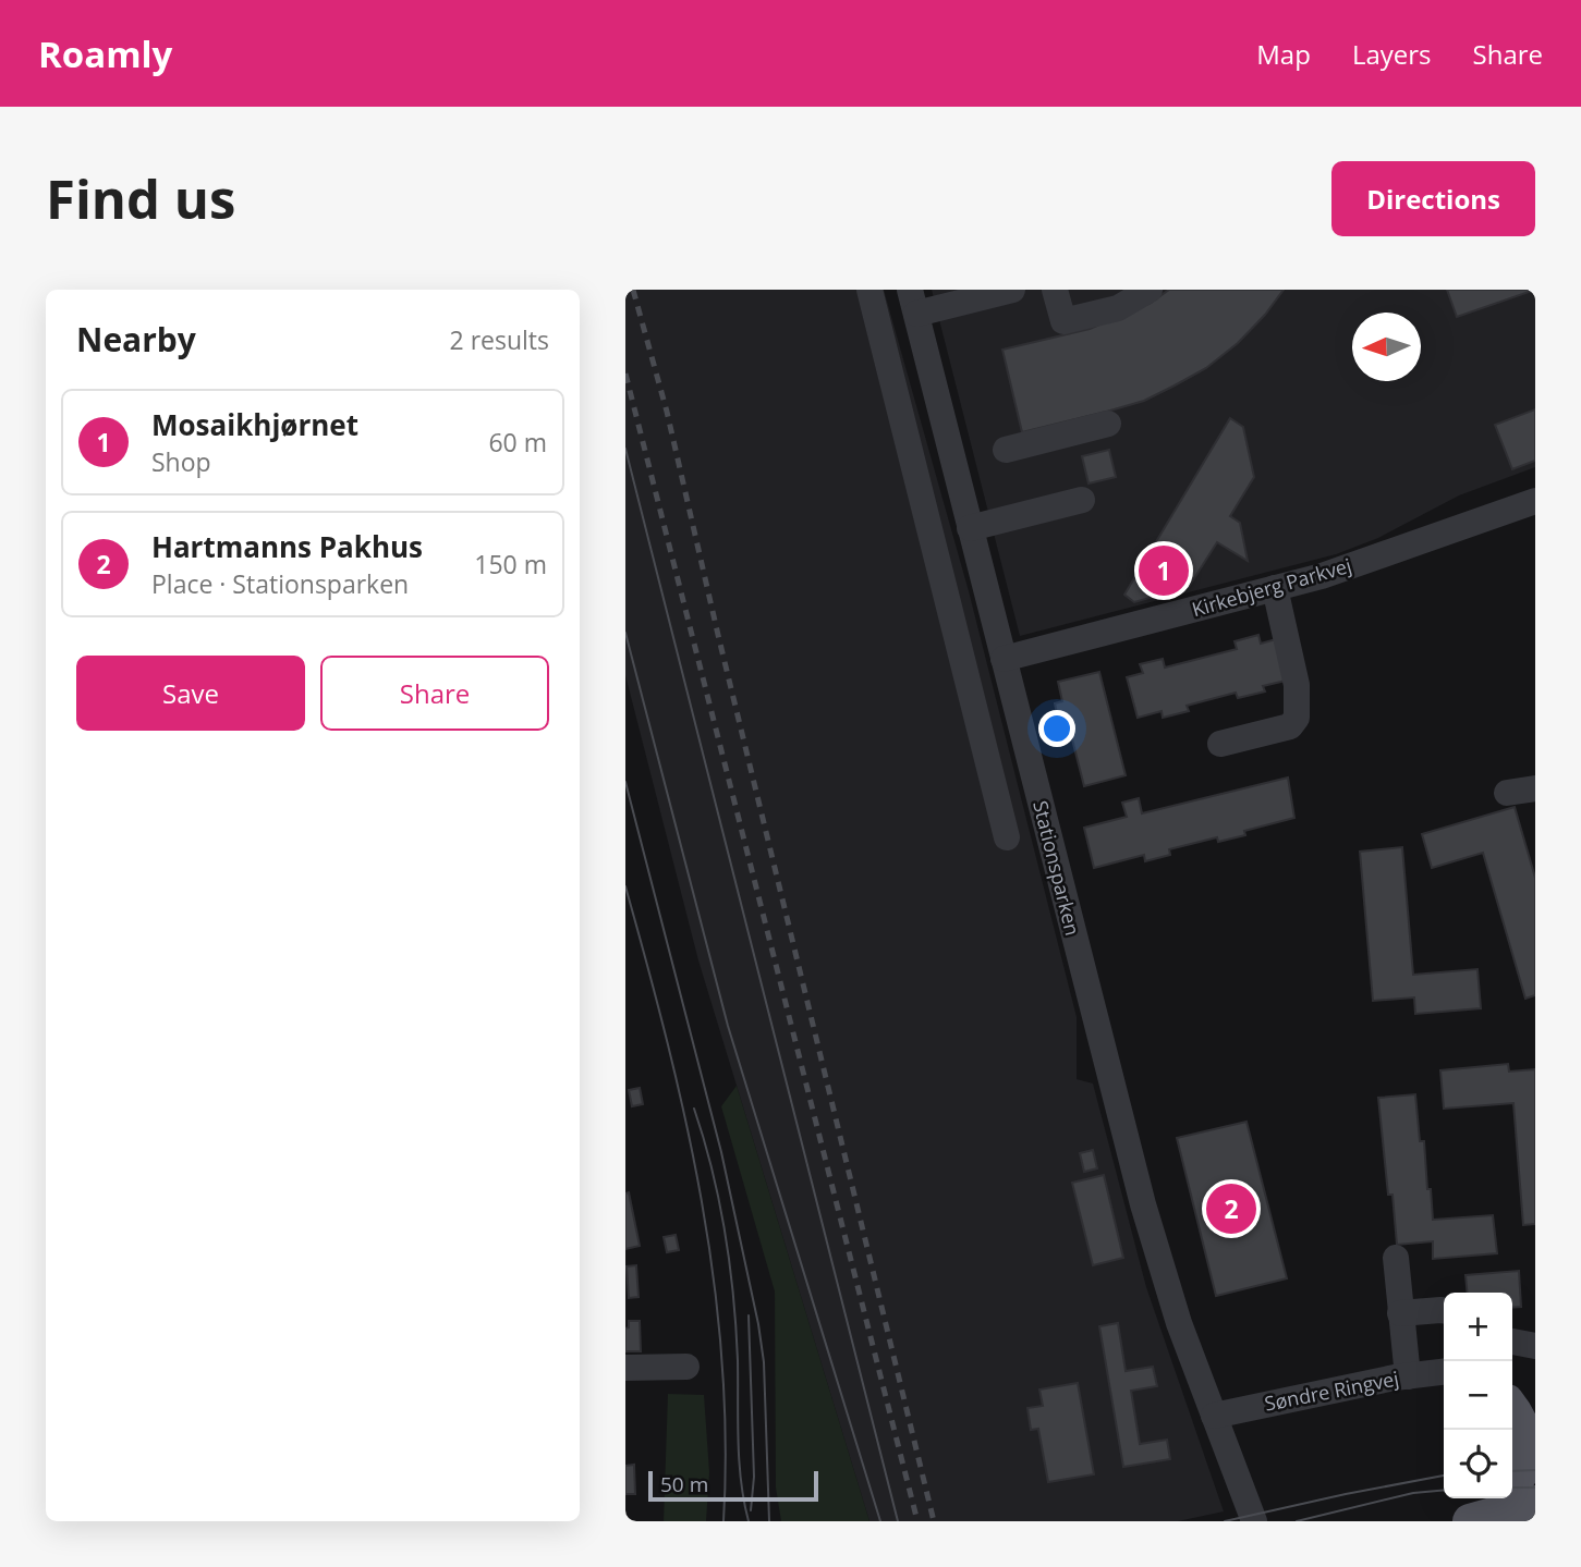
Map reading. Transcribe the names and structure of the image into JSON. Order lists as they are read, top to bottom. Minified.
{"streets":{"street":["Kirkebjerg Parkvej","Stationsparken","Søndre Ringvej"]},"crossings":[["Kirkebjerg Parkvej","Stationsparken"],["Stationsparken","Søndre Ringvej"]],"scale_bar":"50 m","north":"left","page":{"header":"Roamly","nav":["Map","Layers","Share"],"buttons":["Directions",["Save","Share"]],"title":"Find us","heading":["Nearby","2 results"],"list":[{"mark":"1","name":"Mosaikhjørnet","note":"Shop","value":"60 m"},{"mark":"2","name":"Hartmanns Pakhus","note":"Place · Stationsparken","value":"150 m"}],"pins":["1","2"],"map_buttons":["+","−"],"scale":"50 m"}}
